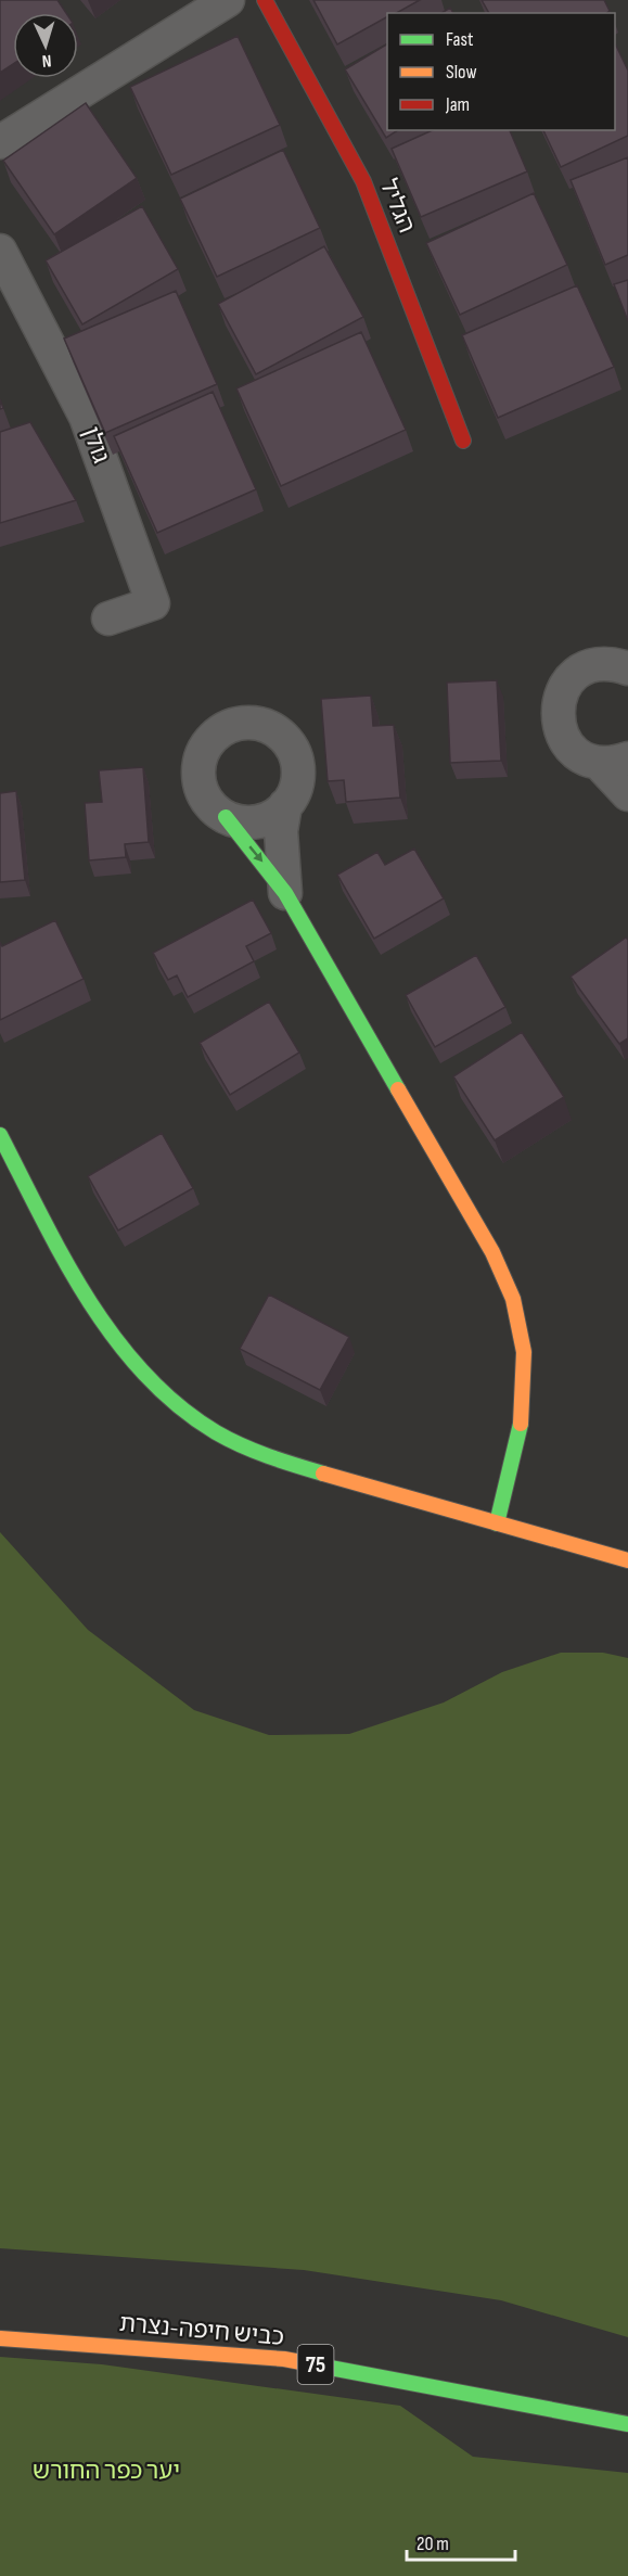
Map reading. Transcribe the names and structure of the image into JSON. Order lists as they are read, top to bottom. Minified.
{"streets":{"main road":["הגליל","כביש חיפה-נצרת","75"],"street":["גולן"]},"parks":["יער כפר החורש"],"legend":["Fast","Slow","Jam"],"scale_bar":"20 m","north":"bottom"}
